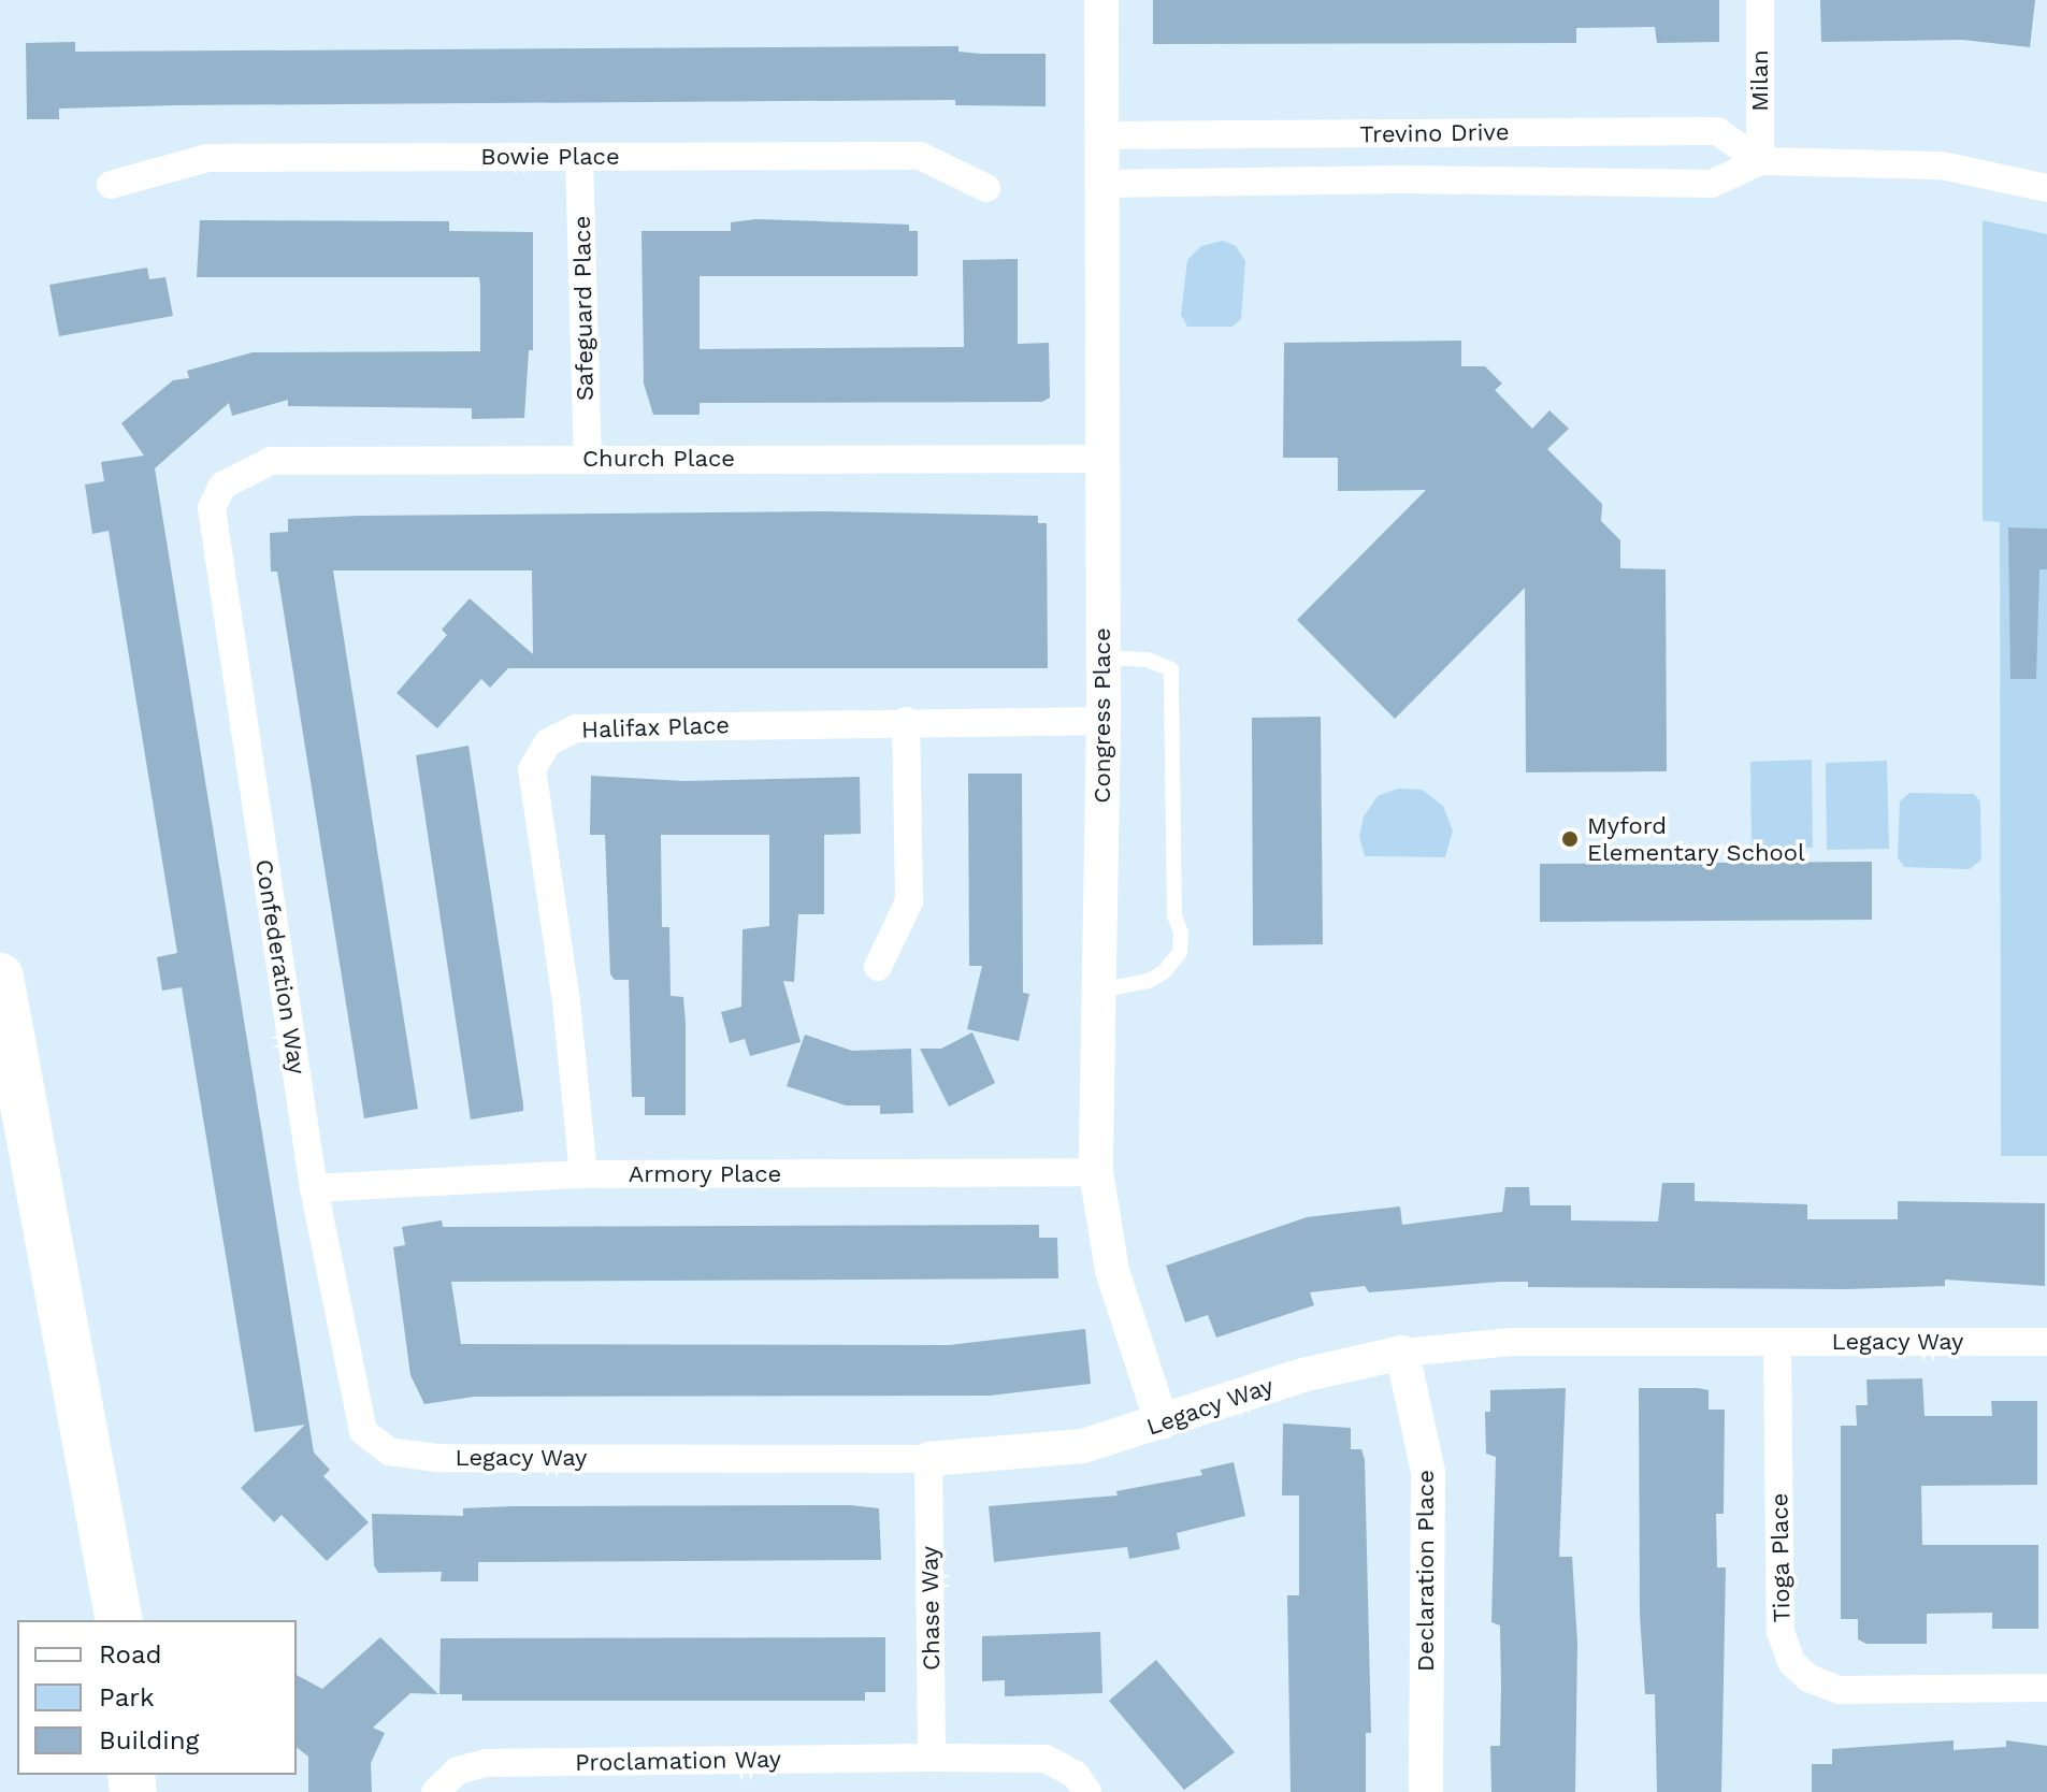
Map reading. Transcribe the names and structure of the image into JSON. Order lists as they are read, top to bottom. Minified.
{"streets":{"street":["Milan","Trevino Drive","Bowie Place","Safeguard Place","Church Place","Congress Place","Halifax Place","Confederation Way","Armory Place","Legacy Way","Tioga Place","Declaration Place","Chase Way","Proclamation Way"]},"crossings":[["Milan","Trevino Drive"],["Trevino Drive","Congress Place"],["Bowie Place","Safeguard Place"],["Safeguard Place","Church Place"],["Church Place","Congress Place"],["Church Place","Confederation Way"],["Congress Place","Halifax Place"],["Congress Place","Armory Place"],["Congress Place","Legacy Way"],["Halifax Place","Armory Place"],["Confederation Way","Armory Place"],["Confederation Way","Legacy Way"],["Legacy Way","Tioga Place"],["Legacy Way","Declaration Place"],["Legacy Way","Chase Way"],["Chase Way","Proclamation Way"]],"places":["Myford Elementary School"],"legend":["Road","Park","Building"]}
